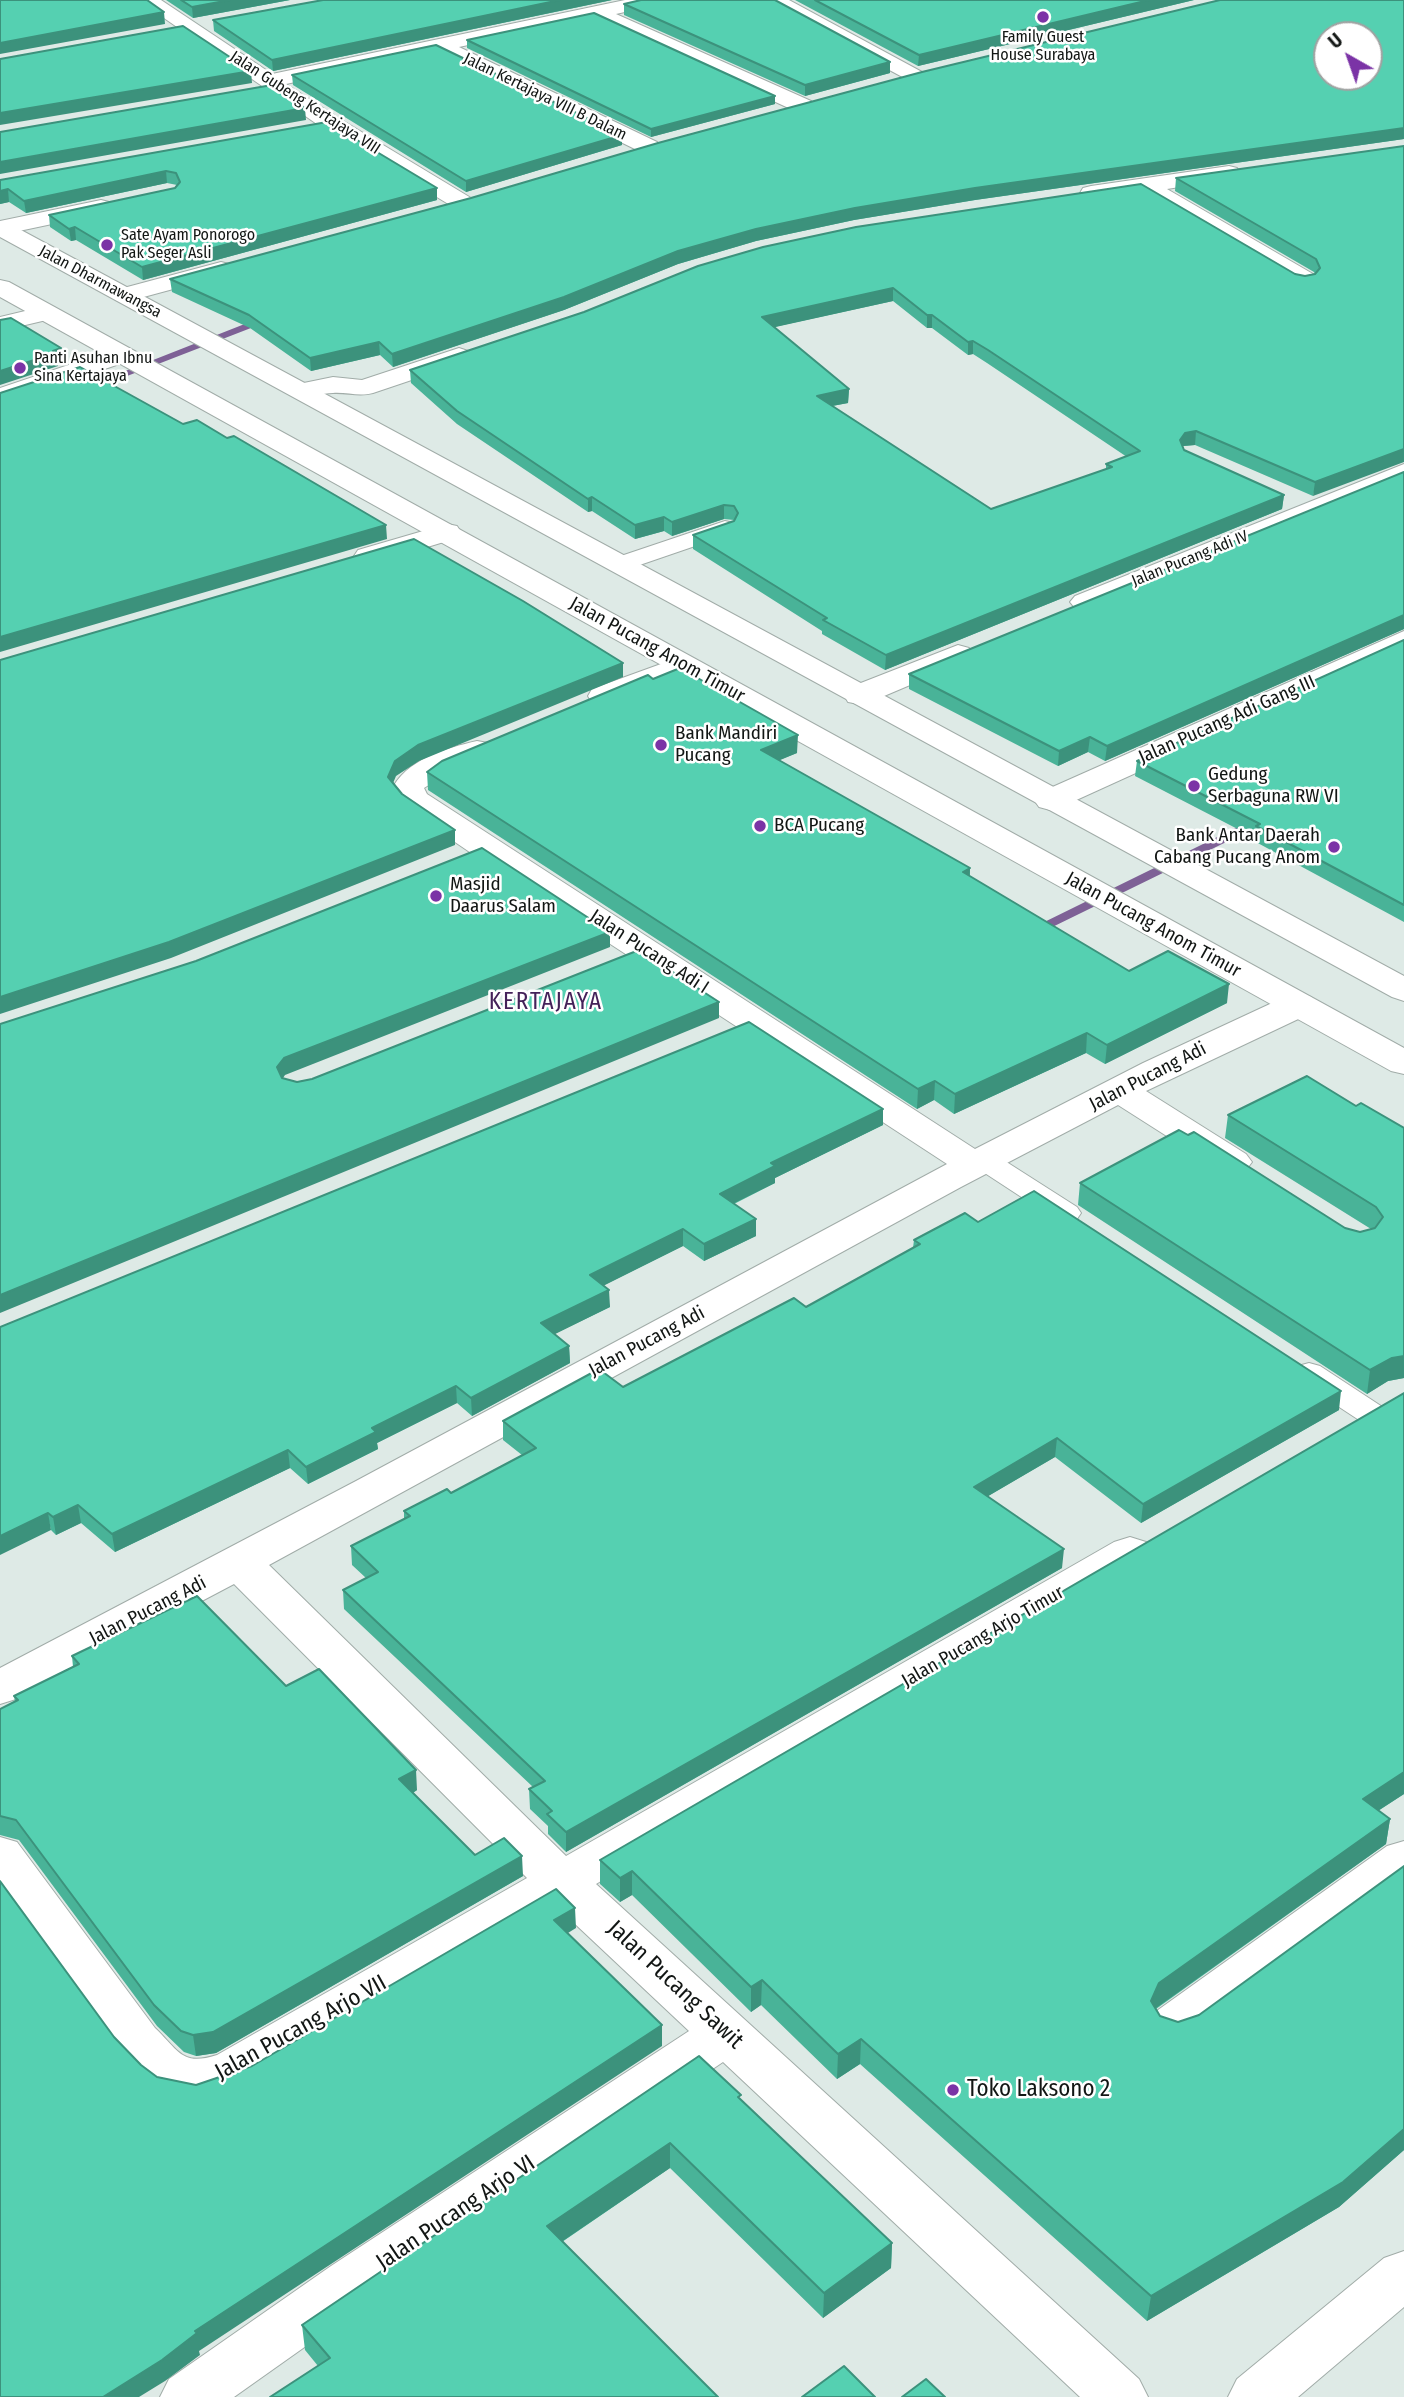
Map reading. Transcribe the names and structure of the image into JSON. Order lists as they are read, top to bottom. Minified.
{"streets":{"street":["Jalan Kertajaya VIII B Dalam","Jalan Gubeng Kertajaya VIII","Jalan Dharmawangsa","Jalan Pucang Adi IV","Jalan Pucang Anom Timur","Jalan Pucang Adi Gang III","Jalan Pucang Adi I","Jalan Pucang Adi","Jalan Pucang Arjo Timur","Jalan Pucang Sawit","Jalan Pucang Arjo VII","Jalan Pucang Arjo VI"]},"crossings":[["Jalan Pucang Anom Timur","Jalan Pucang Adi"],["Jalan Pucang Adi I","Jalan Pucang Adi"],["Jalan Pucang Adi","Jalan Pucang Sawit"],["Jalan Pucang Arjo Timur","Jalan Pucang Sawit"],["Jalan Pucang Arjo Timur","Jalan Pucang Arjo VII"],["Jalan Pucang Sawit","Jalan Pucang Arjo VII"],["Jalan Pucang Sawit","Jalan Pucang Arjo VI"]],"districts":["KERTAJAYA"],"places":["Family Guest House Surabaya","Sate Ayam Ponorogo Pak Seger Asli","Panti Asuhan Ibnu Sina Kertajaya","Bank Mandiri Pucang","Gedung Serbaguna RW VI","BCA Pucang","Bank Antar Daerah Cabang Pucang Anom","Masjid Daarus Salam","Toko Laksono 2"],"north":"top left"}
